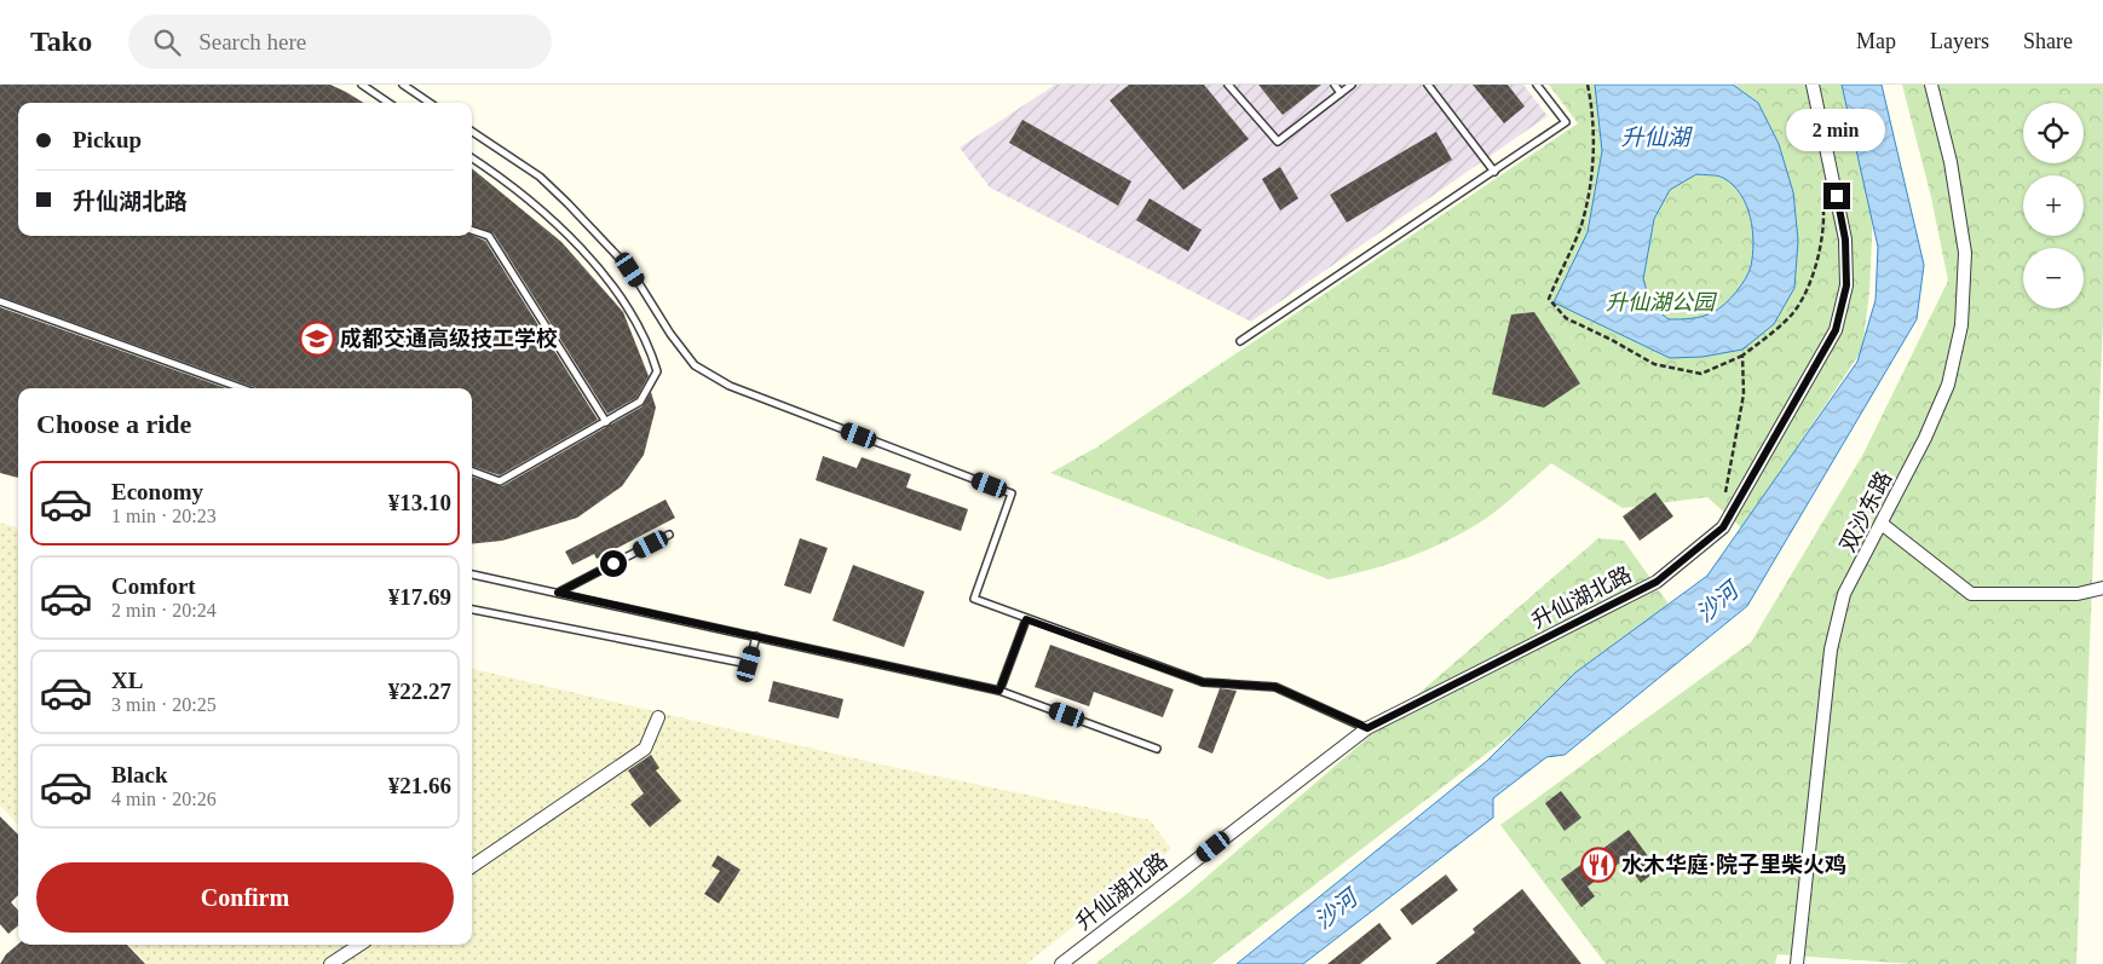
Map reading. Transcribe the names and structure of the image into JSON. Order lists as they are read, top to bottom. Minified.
{"streets":{"street":["双沙东路","升仙湖北路"]},"water":["升仙湖","沙河"],"parks":["升仙湖公园"],"places":{"school or university":["成都交通高级技工学校"],"restaurant":["水木华庭·院子里柴火鸡"]},"page":{"header":"Tako","search":"Search here","nav":["Map","Layers","Share"],"map_buttons":["+","−"],"banner":["Pickup","升仙湖北路"],"bubble":"2 min","heading":"Choose a ride","list":[{"name":"Economy","note":"1 min · 20:23","value":"¥13.10"},{"name":"Comfort","note":"2 min · 20:24","value":"¥17.69"},{"name":"XL","note":"3 min · 20:25","value":"¥22.27"},{"name":"Black","note":"4 min · 20:26","value":"¥21.66"}],"buttons":"Confirm"}}
